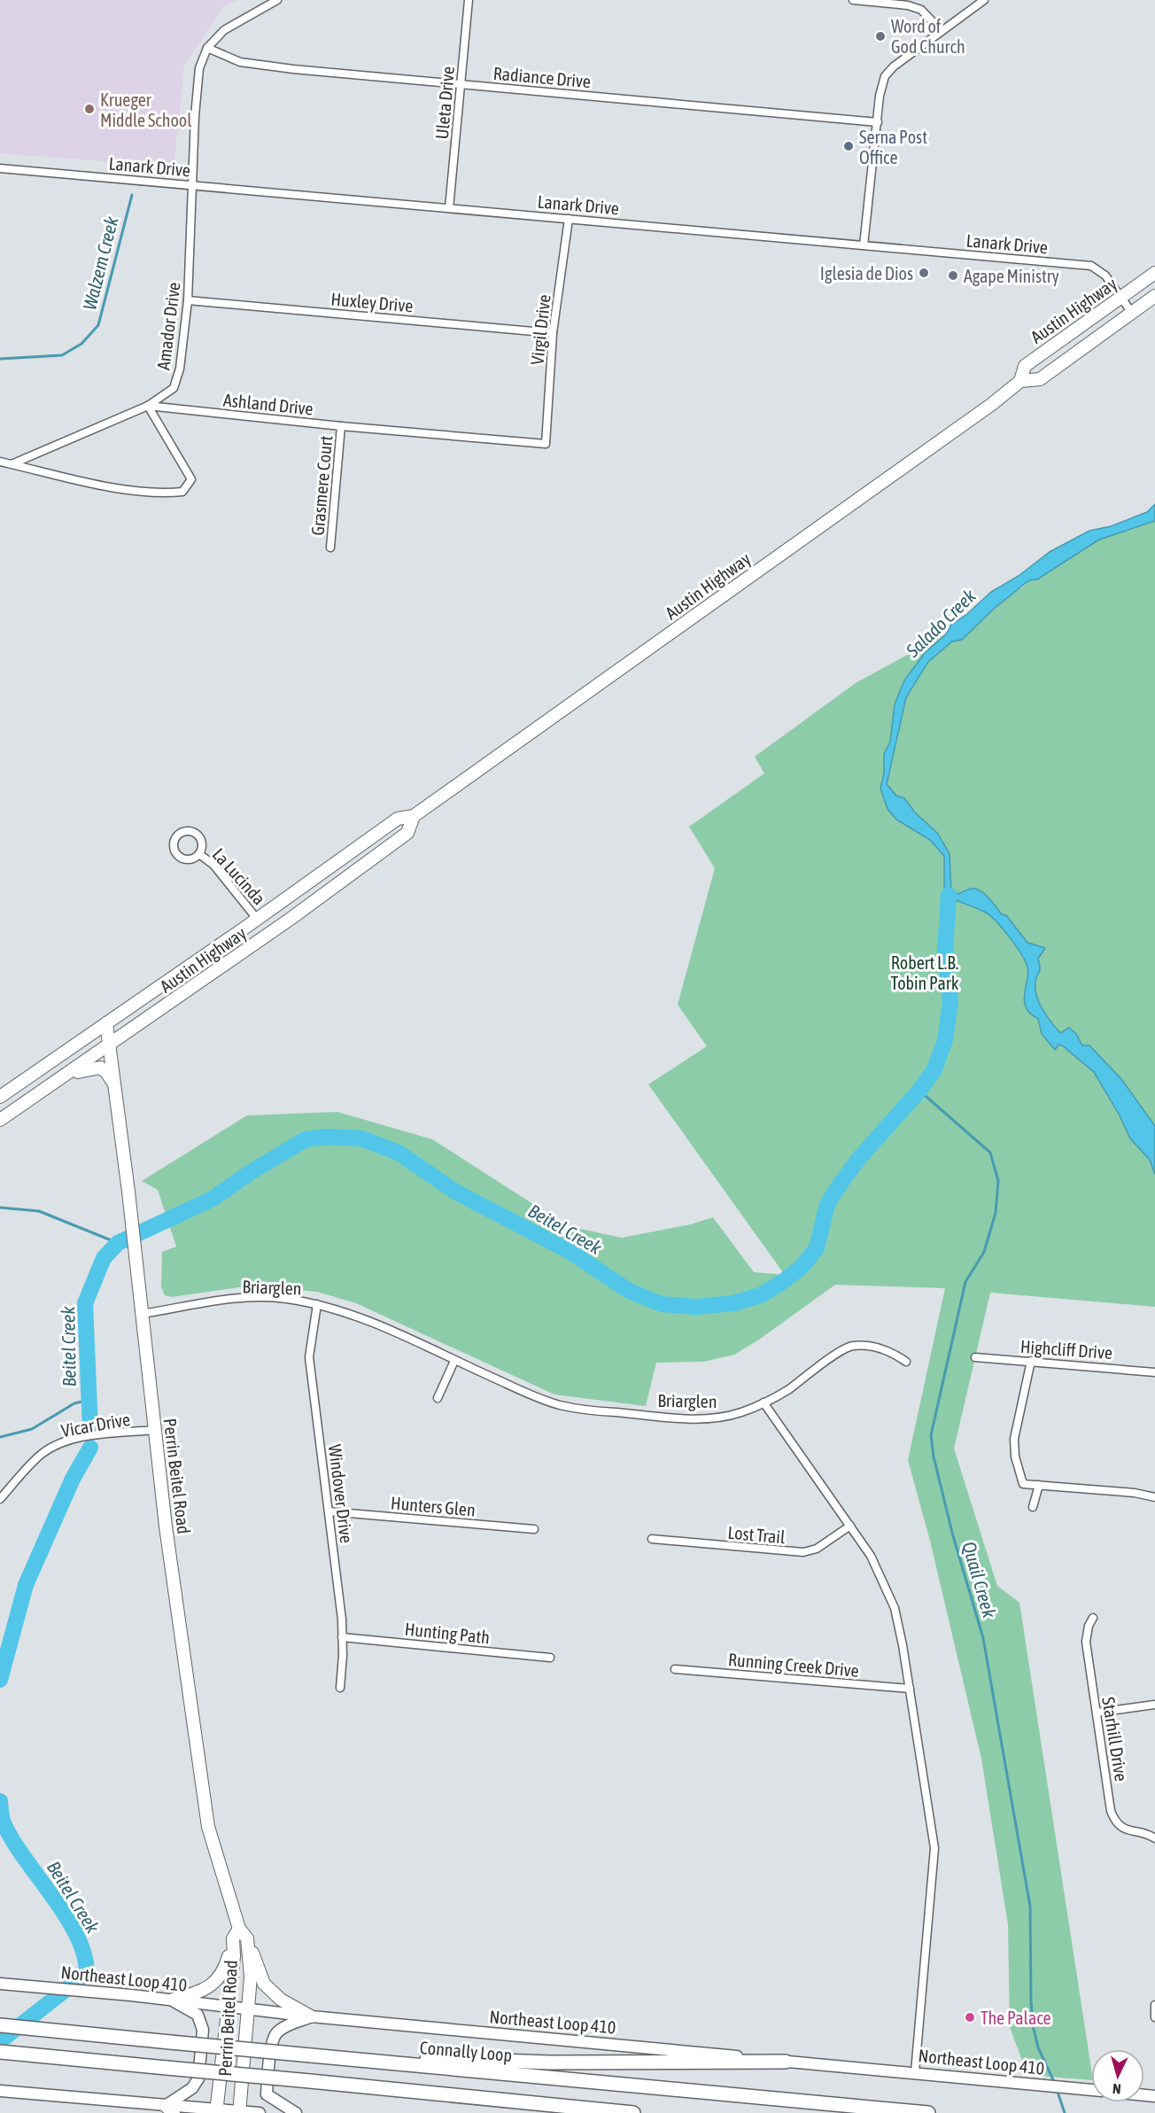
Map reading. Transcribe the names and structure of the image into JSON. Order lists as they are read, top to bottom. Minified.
{"streets":{"highway":["Connally Loop"],"main road":["Austin Highway","Perrin Beitel Road","Northeast Loop 410"],"street":["Radiance Drive","Uleta Drive","Lanark Drive","Huxley Drive","Amador Drive","Virgil Drive","Ashland Drive","Grasmere Court","La Lucinda","Briarglen","Highcliff Drive","Vicar Drive","Windover Drive","Hunters Glen","Lost Trail","Hunting Path","Running Creek Drive","Starhill Drive"]},"crossings":[["Radiance Drive","Uleta Drive"],["Radiance Drive","Amador Drive"],["Uleta Drive","Lanark Drive"],["Lanark Drive","Austin Highway"],["Lanark Drive","Amador Drive"],["Lanark Drive","Virgil Drive"],["Huxley Drive","Amador Drive"],["Huxley Drive","Virgil Drive"],["Austin Highway","La Lucinda"],["Austin Highway","Perrin Beitel Road"],["Amador Drive","Ashland Drive"],["Virgil Drive","Ashland Drive"],["Ashland Drive","Grasmere Court"],["Briarglen","Perrin Beitel Road"],["Briarglen","Windover Drive"],["Vicar Drive","Perrin Beitel Road"],["Perrin Beitel Road","Northeast Loop 410"],["Windover Drive","Hunters Glen"],["Windover Drive","Hunting Path"]],"water":["Walzem Creek","Salado Creek","Beitel Creek","Quail Creek"],"parks":["Robert L.B. Tobin Park"],"places":["Word of God Church","Krueger Middle School","Serna Post Office","Iglesia de Dios","Agape Ministry","The Palace"],"north":"bottom"}
